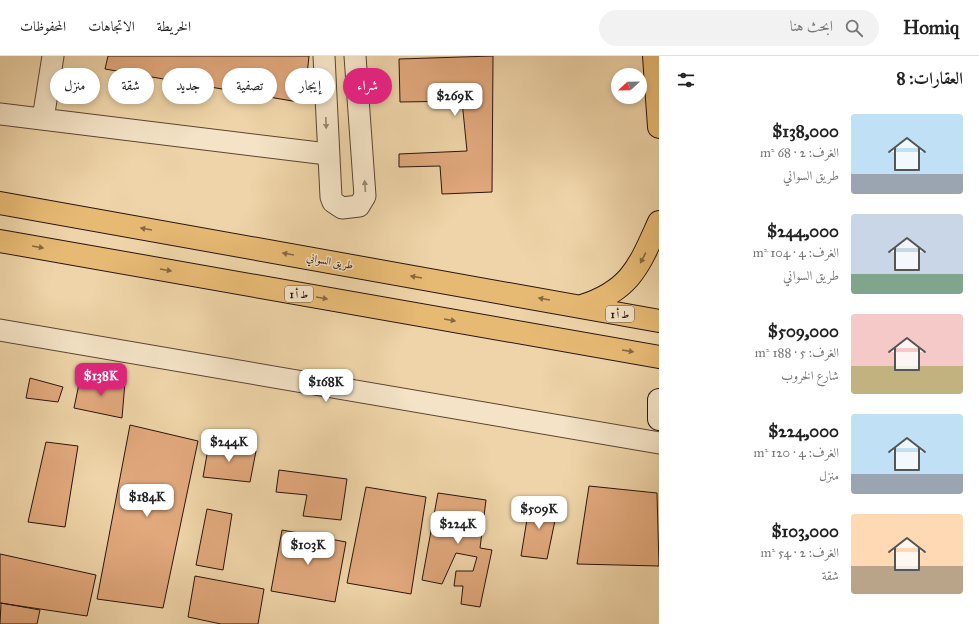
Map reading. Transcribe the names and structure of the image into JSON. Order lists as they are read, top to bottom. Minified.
{"streets":{"main road":["طريق السواني","ط أ 1"]},"north":"left","page":{"header":"Homiq","search":"ابحث هنا","nav":["الخريطة","الاتجاهات","المحفوظات"],"heading":"العقارات: 8","chip":["شراء","إيجار","تصفية","جديد","شقة","منزل"],"price":["$269K","$138K","$168K","$244K","$184K","$509K","$224K","$103K"],"list":[{"name":"$138,000","note":"الغرف: 2 · 68 m² · طريق السواني"},{"name":"$244,000","note":"الغرف: 4 · 104 m² · طريق السواني"},{"name":"$509,000","note":"الغرف: 5 · 188 m² · شارع الخروب"},{"name":"$224,000","note":"الغرف: 4 · 120 m² · منزل"},{"name":"$103,000","note":"الغرف: 2 · 54 m² · شقة"}]}}
